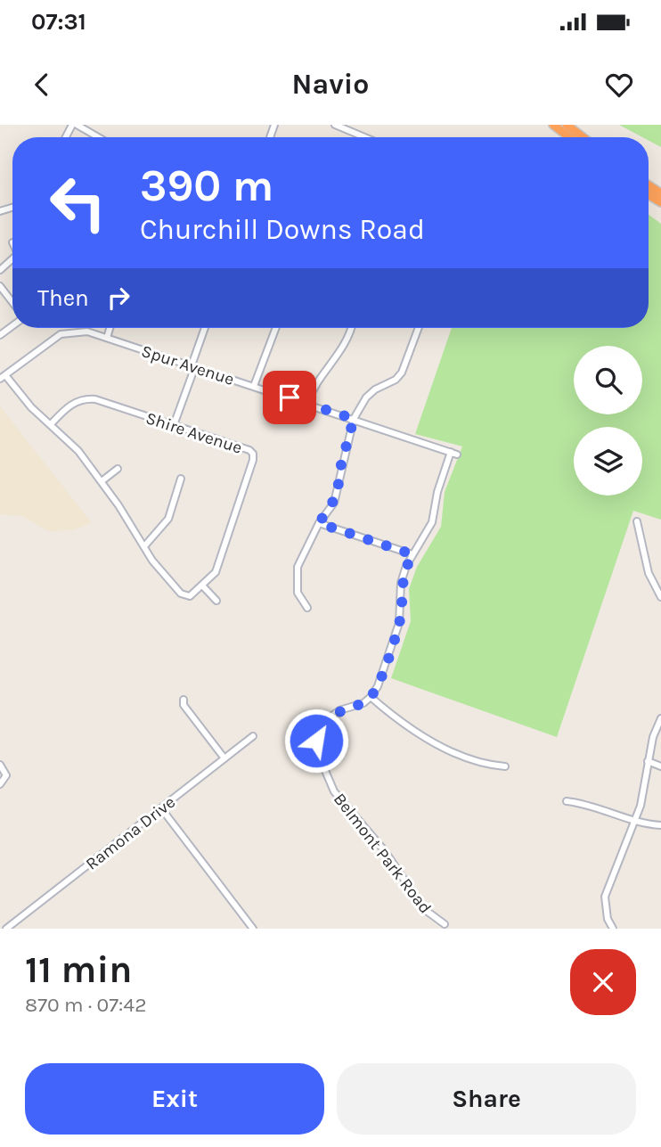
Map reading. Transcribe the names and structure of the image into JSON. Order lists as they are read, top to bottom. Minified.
{"streets":{"street":["Spur Avenue","Shire Avenue","Ramona Drive","Belmont Park Road"]},"page":{"status":"07:31","header":"Navio","turn":["390 m","Churchill Downs Road"],"then":"Then","heading":["11 min","870 m · 07:42"],"buttons":["Exit","Share"]}}
